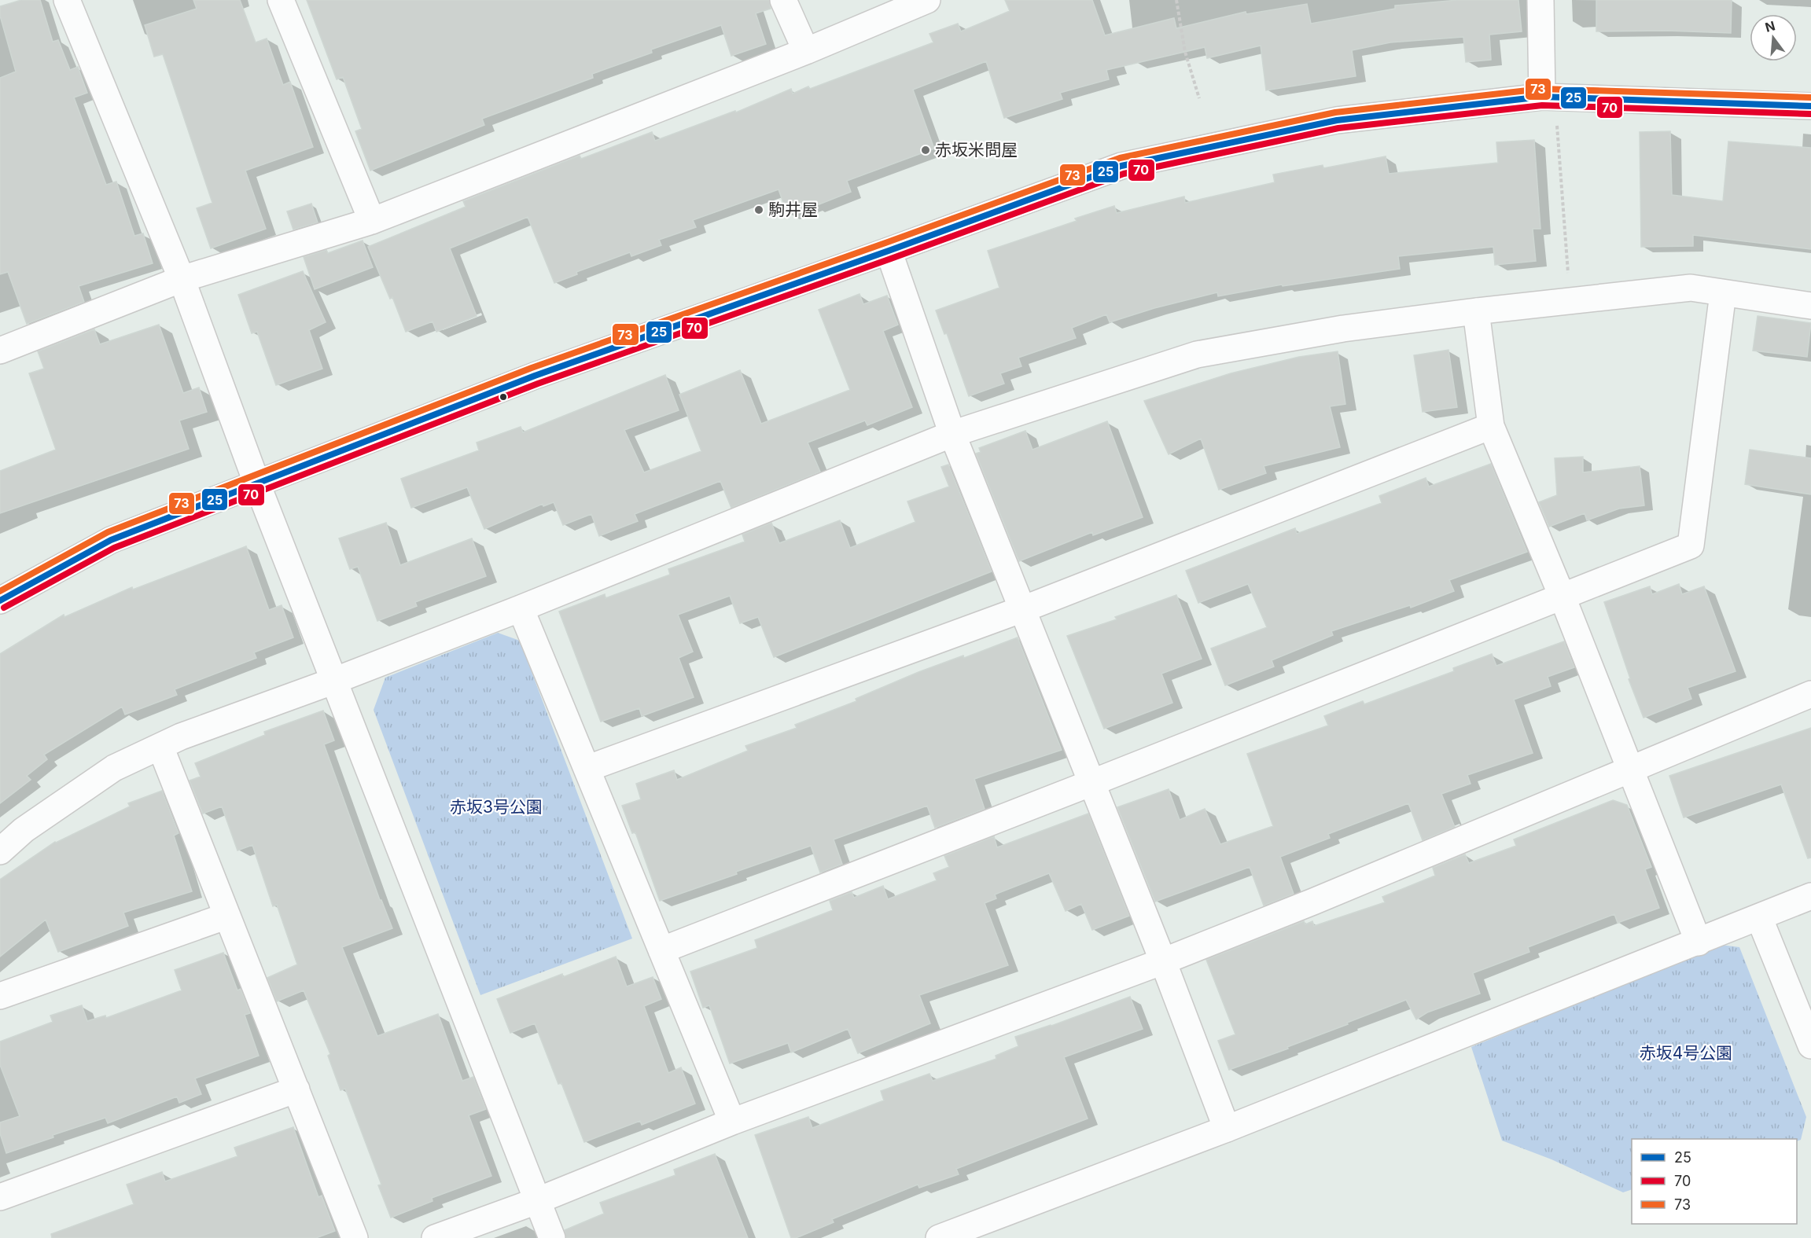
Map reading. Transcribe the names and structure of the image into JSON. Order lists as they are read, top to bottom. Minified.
{"parks":["赤坂3号公園","赤坂4号公園"],"places":["赤坂米問屋","駒井屋"],"lines":["transit line 73","transit line 25","transit line 70"],"legend":["25","70","73"],"north":"top"}
